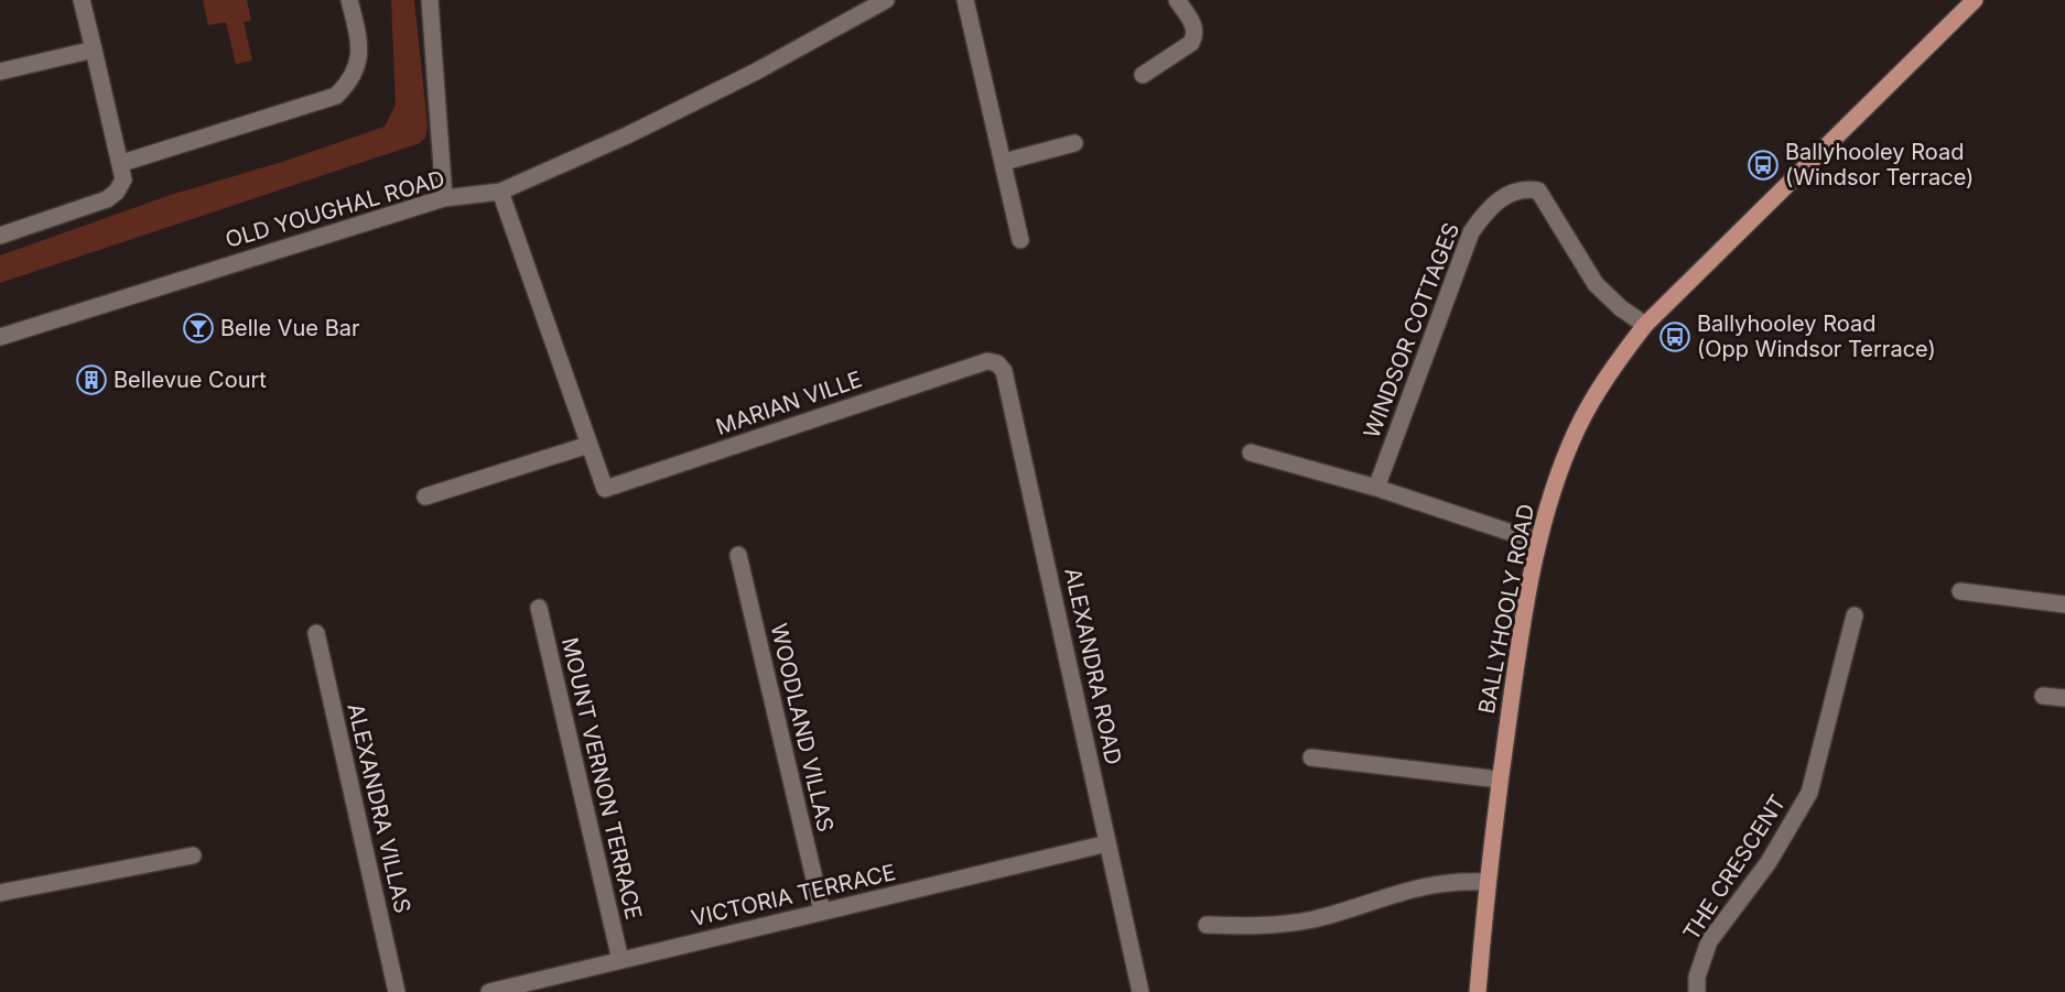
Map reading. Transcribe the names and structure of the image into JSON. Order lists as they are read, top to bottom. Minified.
{"streets":{"main road":["BALLYHOOLY ROAD"],"street":["OLD YOUGHAL ROAD","WINDSOR COTTAGES","MARIAN VILLE","ALEXANDRA ROAD","WOODLAND VILLAS","MOUNT VERNON TERRACE","ALEXANDRA VILLAS","THE CRESCENT","VICTORIA TERRACE"]},"crossings":[["WINDSOR COTTAGES","BALLYHOOLY ROAD"],["MARIAN VILLE","ALEXANDRA ROAD"],["ALEXANDRA ROAD","VICTORIA TERRACE"],["WOODLAND VILLAS","VICTORIA TERRACE"],["MOUNT VERNON TERRACE","VICTORIA TERRACE"]],"places":{"bus stop":["Ballyhooley Road (Windsor Terrace)","Ballyhooley Road (Opp Windsor Terrace)"],"bar":["Belle Vue Bar"],"building":["Bellevue Court"]}}
